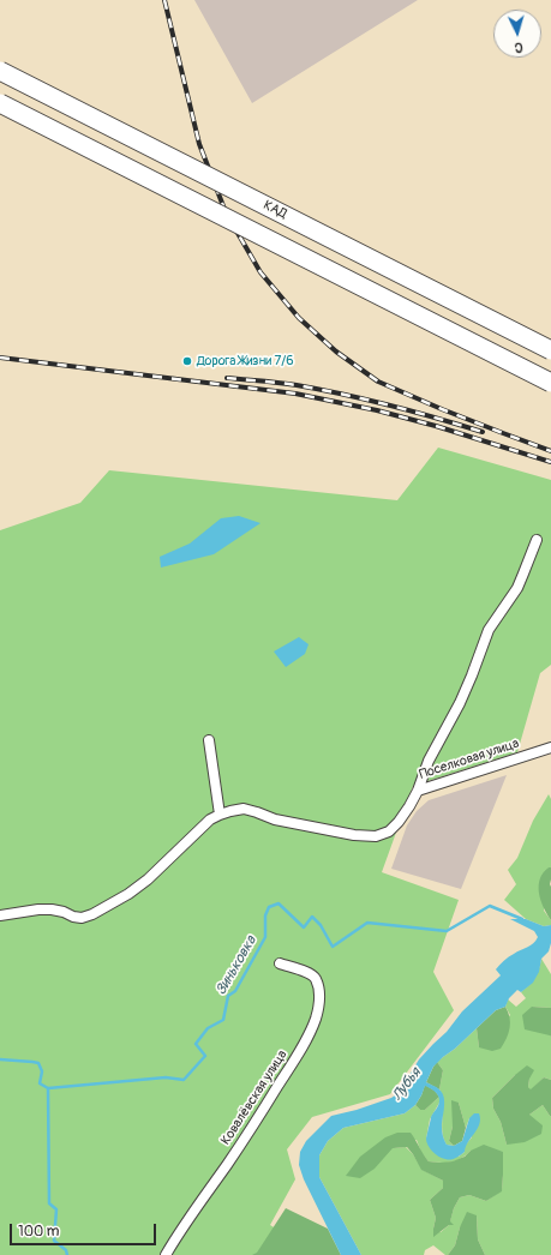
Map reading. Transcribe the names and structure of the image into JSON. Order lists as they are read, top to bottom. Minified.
{"streets":{"highway":["КАД"],"street":["Поселковая улица","Ковалёвская улица"]},"water":["Зиньковка","Лубья"],"places":["Дорога Жизни 7/6"],"scale_bar":"100 m","north":"bottom"}
